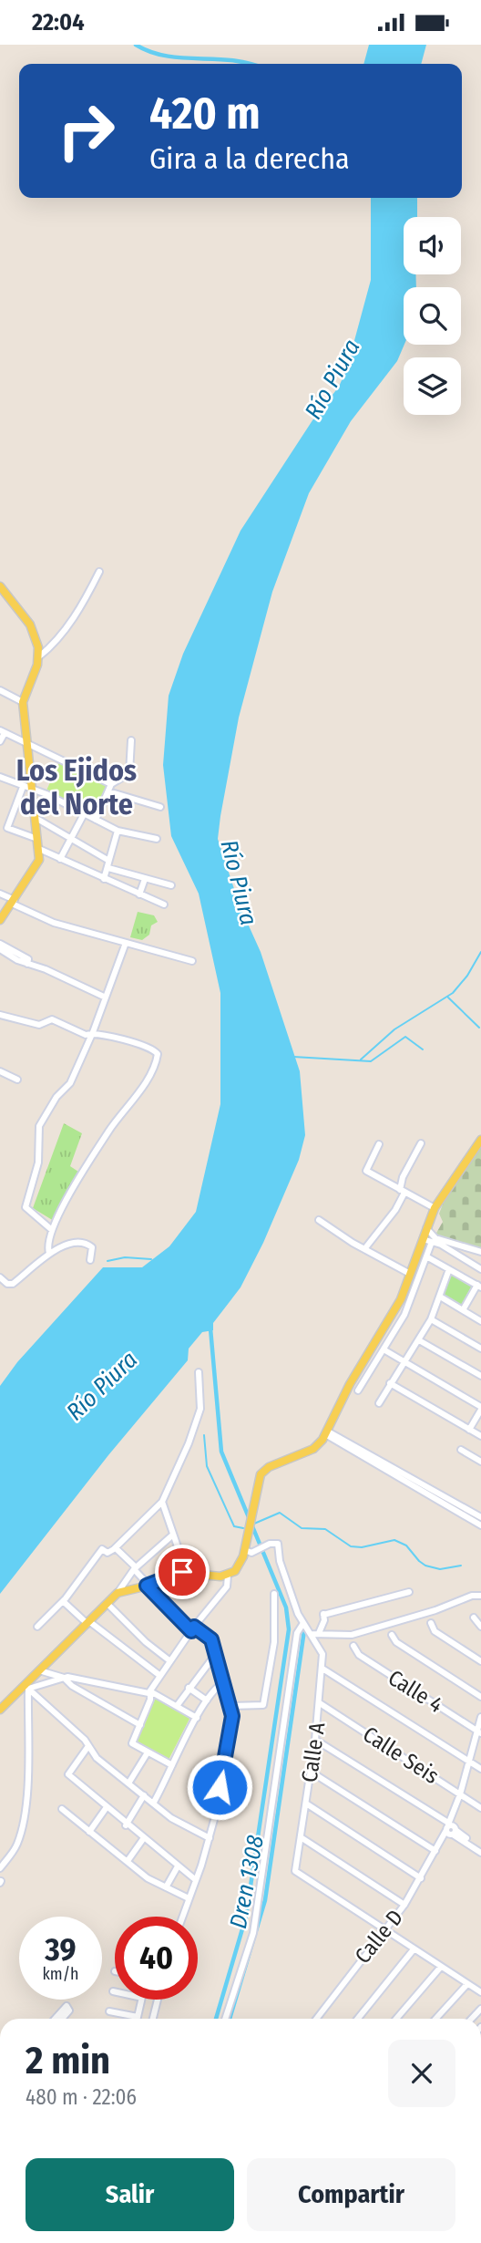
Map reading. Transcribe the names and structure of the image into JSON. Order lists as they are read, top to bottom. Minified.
{"streets":{"street":["Calle 4","Calle A","Calle Seis","Calle D"]},"crossings":[["Calle 4","Calle D"],["Calle A","Calle Seis"],["Calle A","Calle D"],["Calle Seis","Calle D"]],"districts":["Los Ejidos del Norte"],"water":["Río Piura","Dren 1308"],"page":{"status":"22:04","turn":["420 m","Gira a la derecha"],"speed":"39 km/h","limit":"40","heading":["2 min","480 m · 22:06"],"buttons":["Salir","Compartir"]}}
